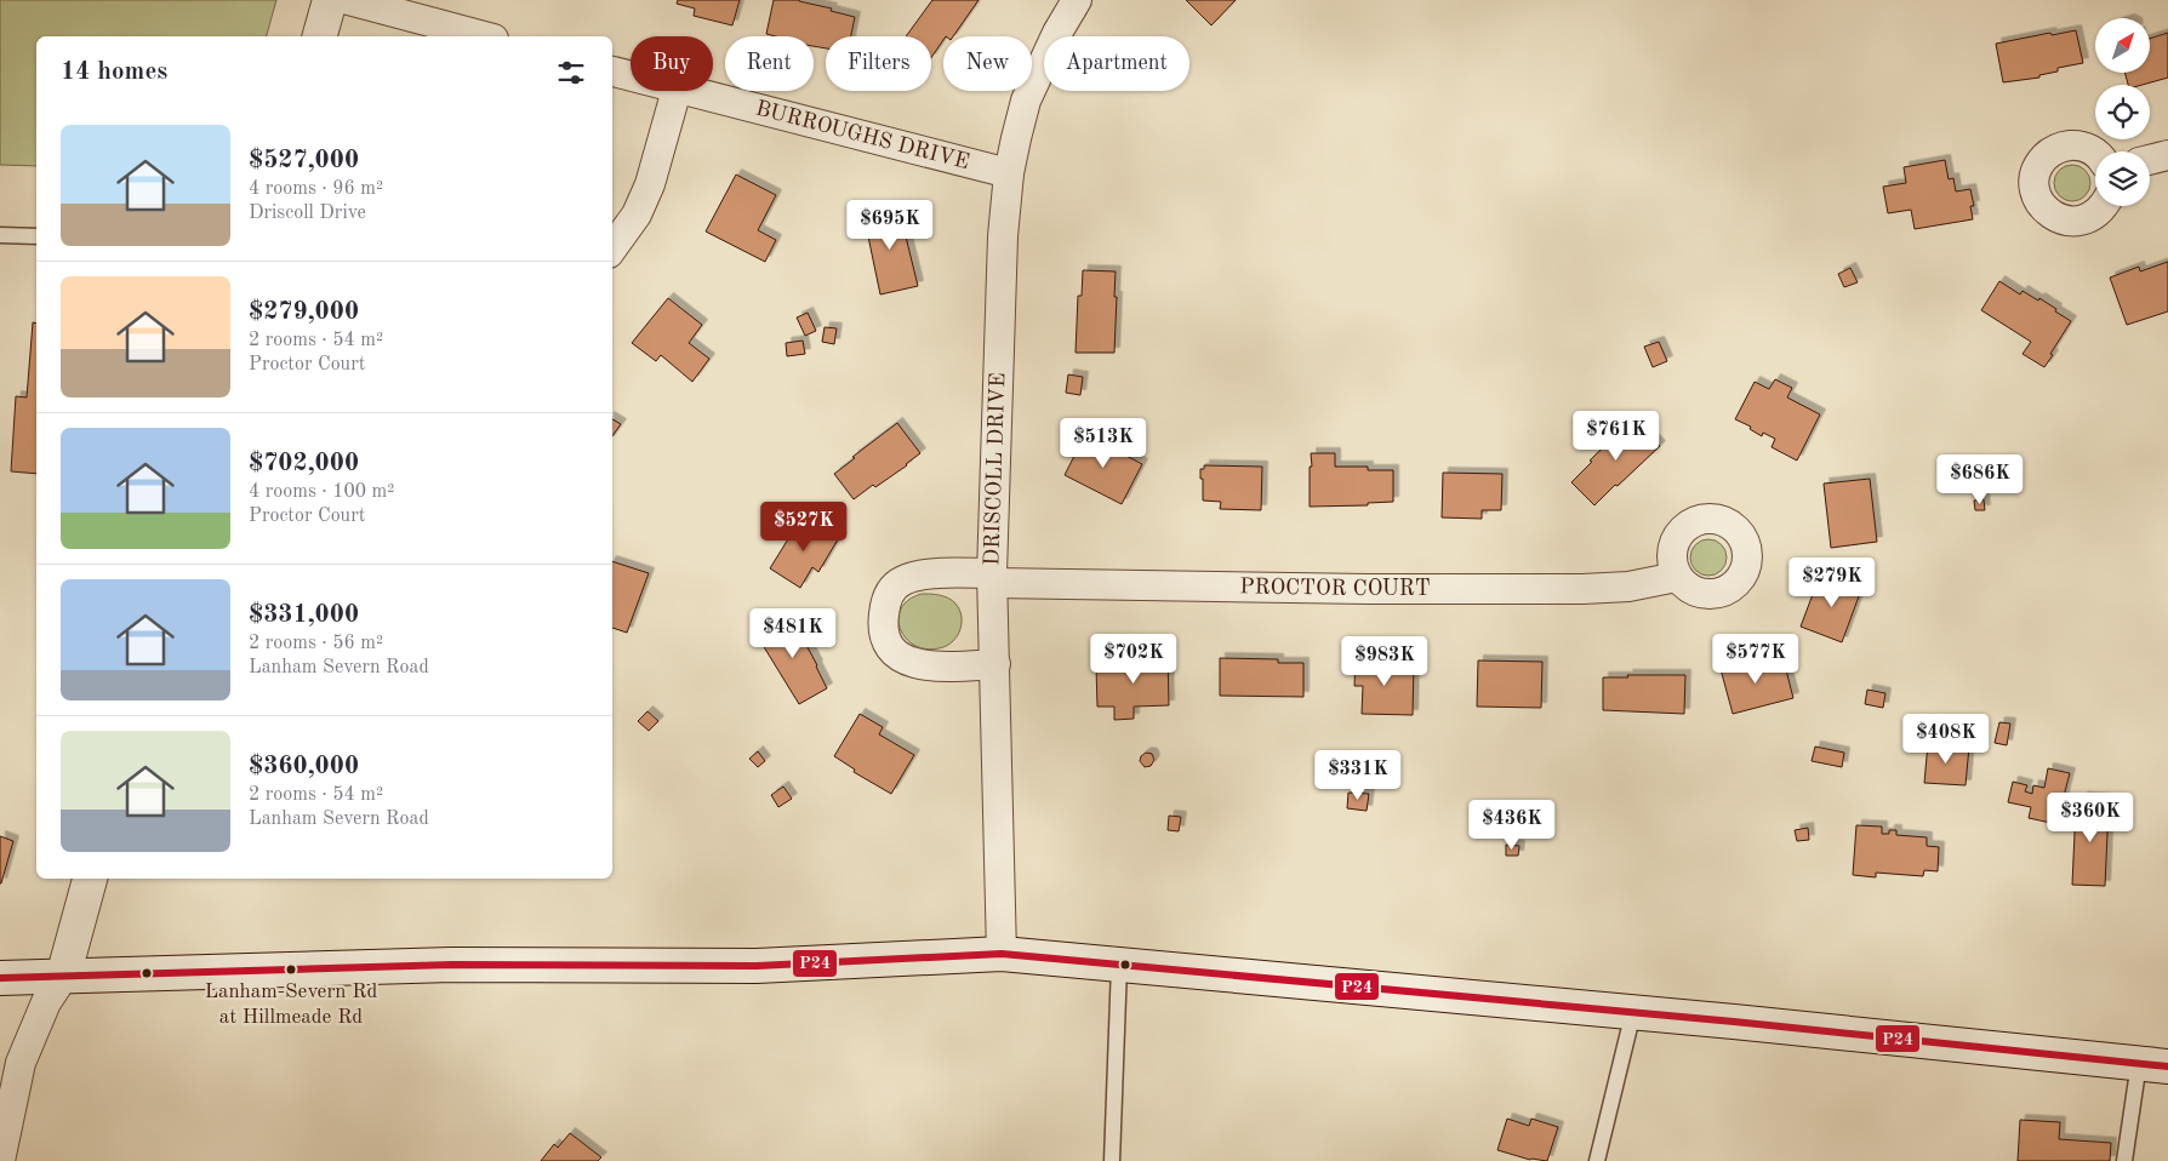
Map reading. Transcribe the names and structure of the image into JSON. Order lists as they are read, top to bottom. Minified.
{"streets":{"street":["BURROUGHS DRIVE","DRISCOLL DRIVE","PROCTOR COURT"]},"crossings":[["BURROUGHS DRIVE","DRISCOLL DRIVE"],["DRISCOLL DRIVE","PROCTOR COURT"]],"places":["Lanham-Severn Rd at Hillmeade Rd"],"lines":["transit line P24"],"north":"top right","page":{"chip":["Buy","Rent","Filters","New","Apartment"],"heading":"14 homes","list":[{"name":"$527,000","note":"4 rooms · 96 m² · Driscoll Drive"},{"name":"$279,000","note":"2 rooms · 54 m² · Proctor Court"},{"name":"$702,000","note":"4 rooms · 100 m² · Proctor Court"},{"name":"$331,000","note":"2 rooms · 56 m² · Lanham Severn Road"},{"name":"$360,000","note":"2 rooms · 54 m² · Lanham Severn Road"}],"price":["$695K","$761K","$513K","$686K","$527K","$279K","$481K","$702K","$577K","$983K","$408K","$331K","$360K","$436K"]}}
